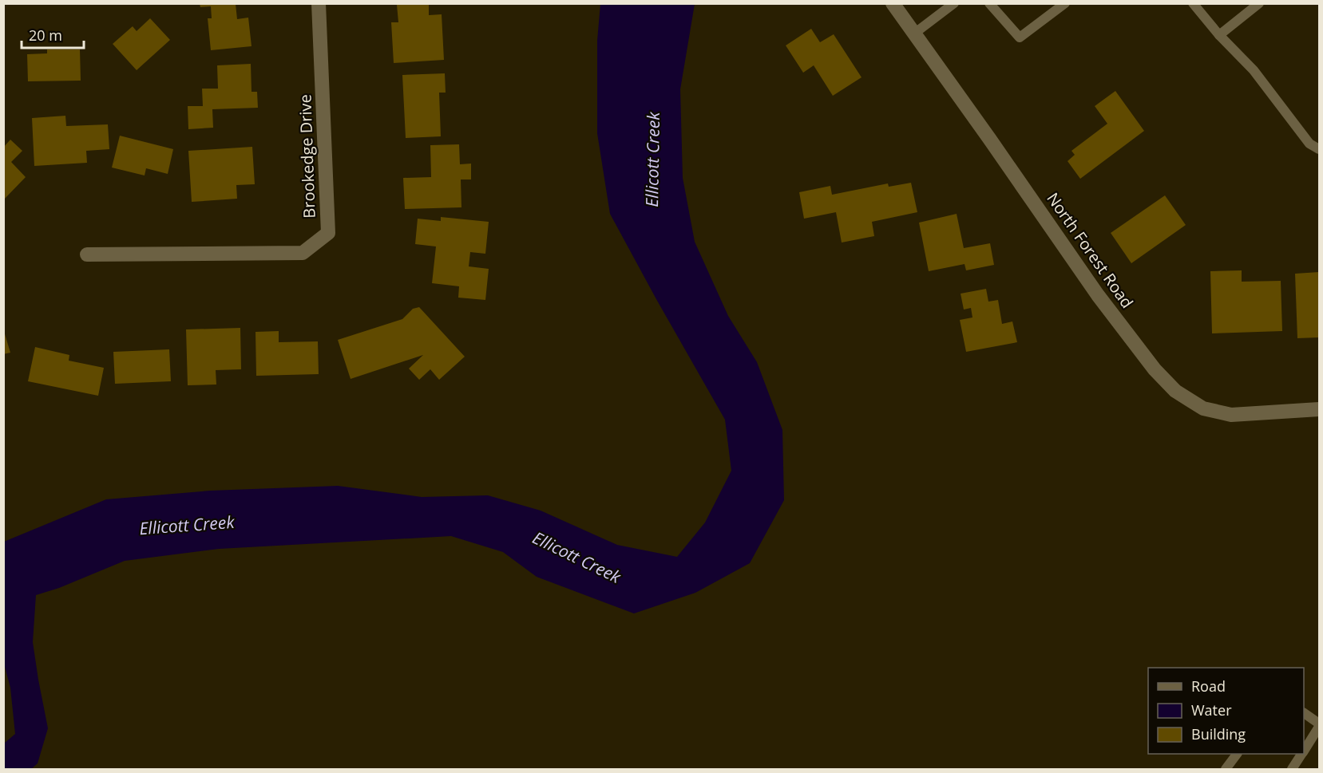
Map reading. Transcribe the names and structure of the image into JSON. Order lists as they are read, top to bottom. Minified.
{"streets":{"street":["Brookedge Drive","North Forest Road"]},"water":["Ellicott Creek"],"legend":["Road","Water","Building"],"scale_bar":"20 m"}
